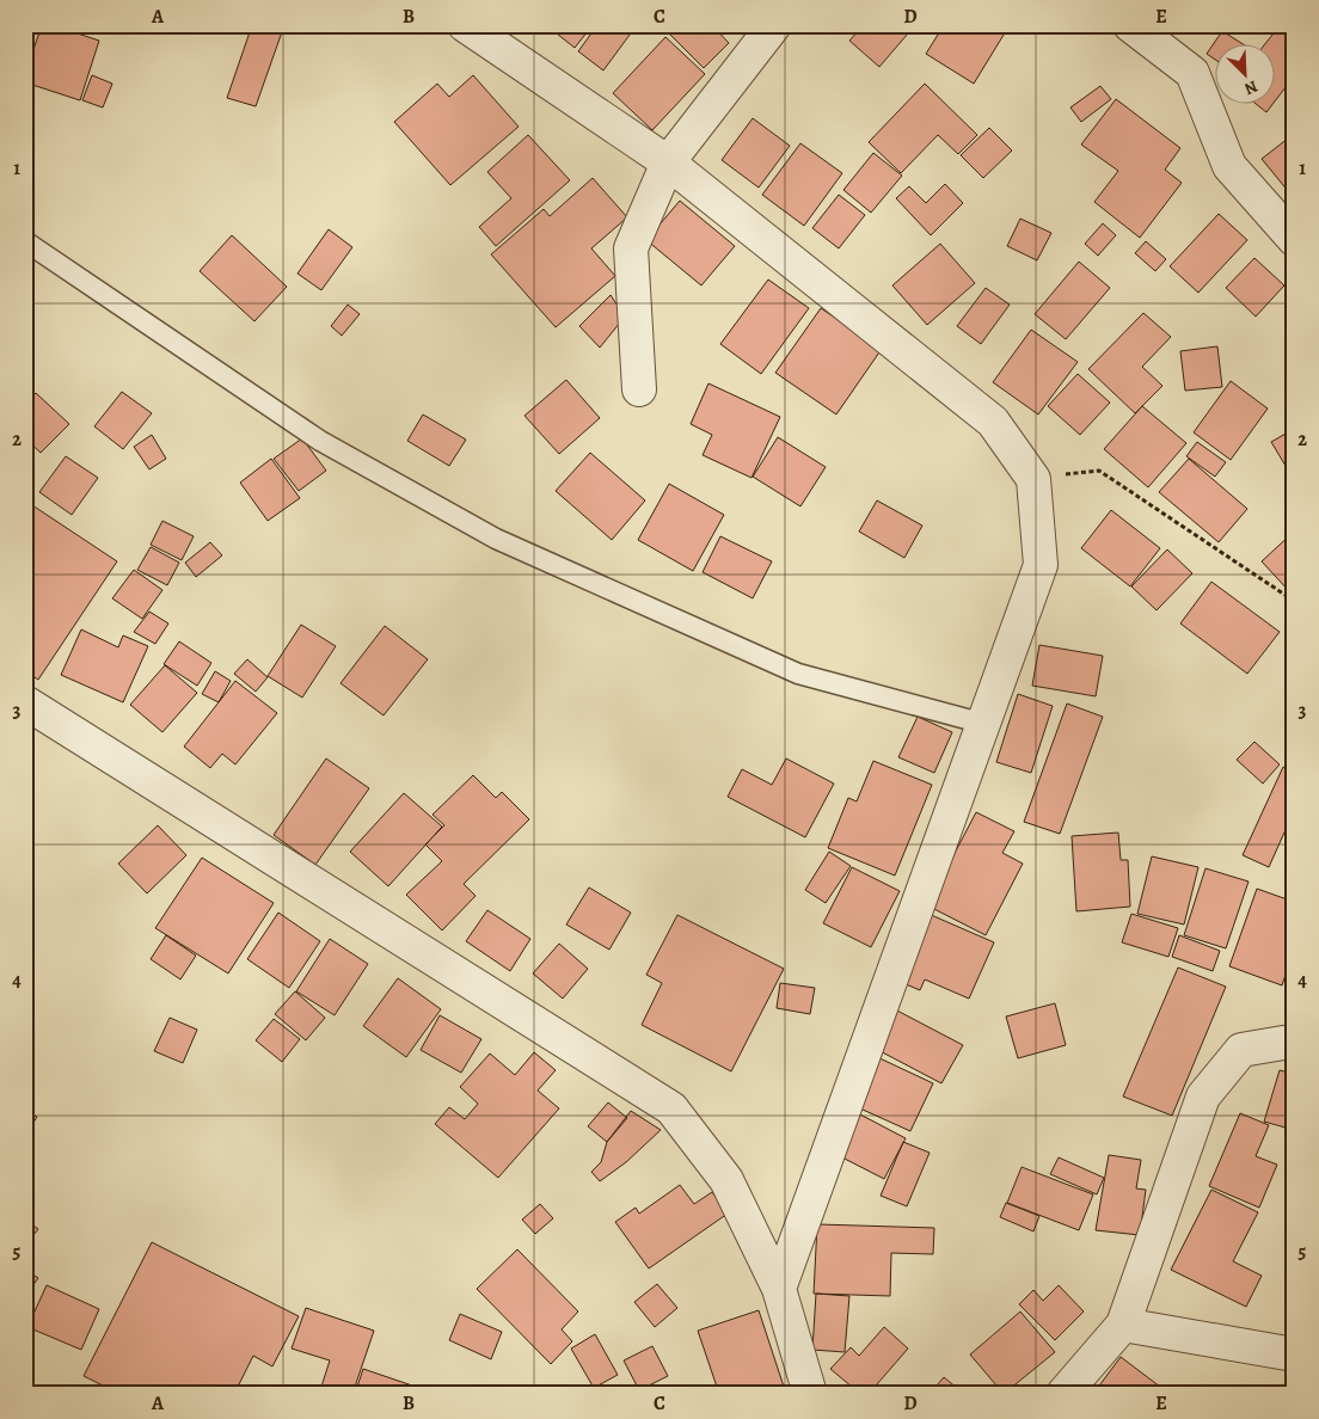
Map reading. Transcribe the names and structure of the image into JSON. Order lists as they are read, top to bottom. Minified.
{"north":"bottom right","grid":{"columns":["A","B","C","D","E"],"rows":["1","2","3","4","5"]}}
